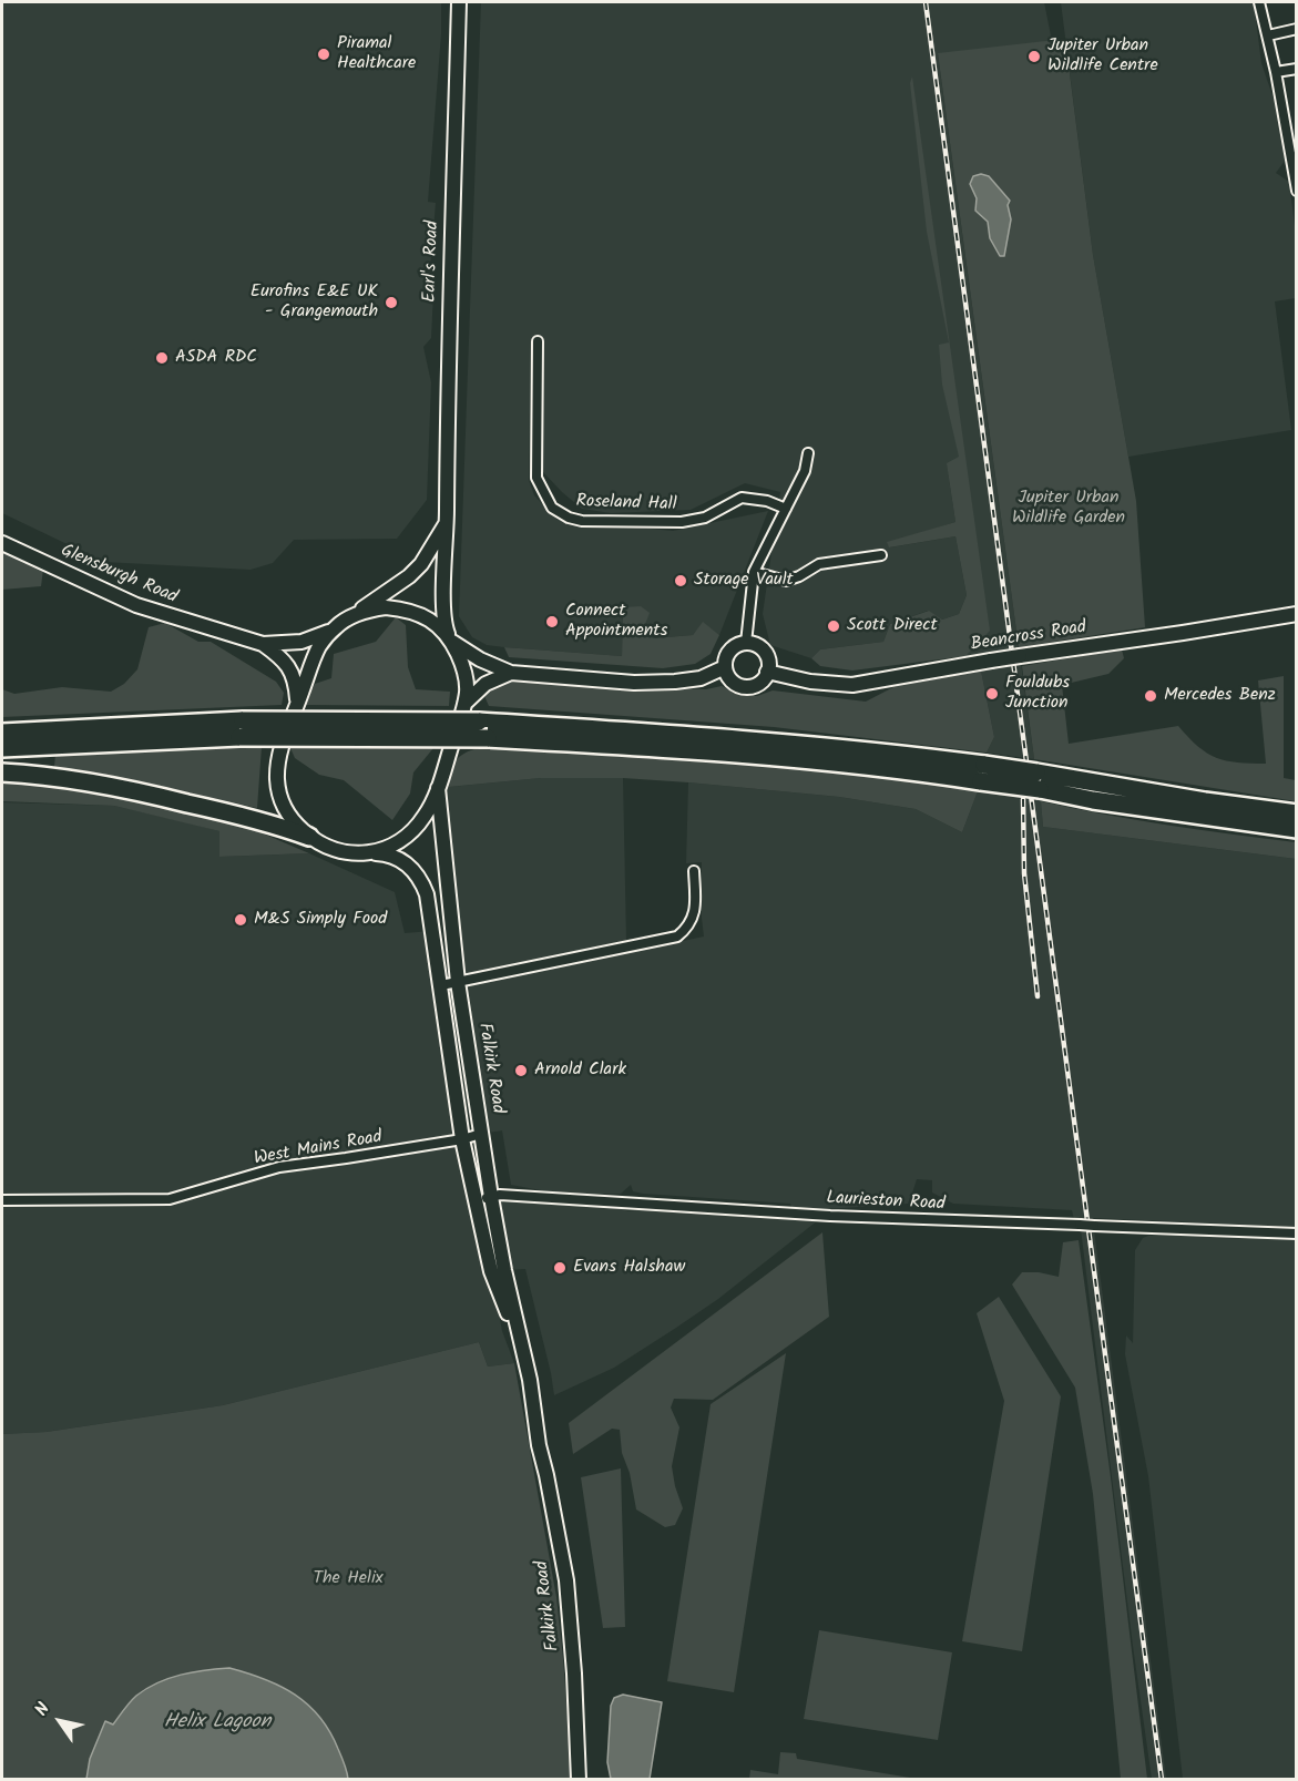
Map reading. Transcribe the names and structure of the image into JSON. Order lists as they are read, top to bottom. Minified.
{"streets":{"main road":["Earl's Road","Glensburgh Road","Beancross Road","Falkirk Road"],"street":["Roseland Hall","West Mains Road","Laurieston Road"]},"crossings":[["Earl's Road","Glensburgh Road"],["Earl's Road","Falkirk Road"],["Glensburgh Road","Falkirk Road"],["Falkirk Road","West Mains Road"],["Falkirk Road","Laurieston Road"]],"water":["Helix Lagoon"],"parks":["Jupiter Urban Wildlife Garden","The Helix"],"places":["Piramal Healthcare","Jupiter Urban Wildlife Centre","Eurofins E&E UK - Grangemouth","ASDA RDC","Storage Vault","Connect Appointments","Scott Direct","Fouldubs Junction","Mercedes Benz","M&S Simply Food","Arnold Clark","Evans Halshaw"],"north":"top left"}
